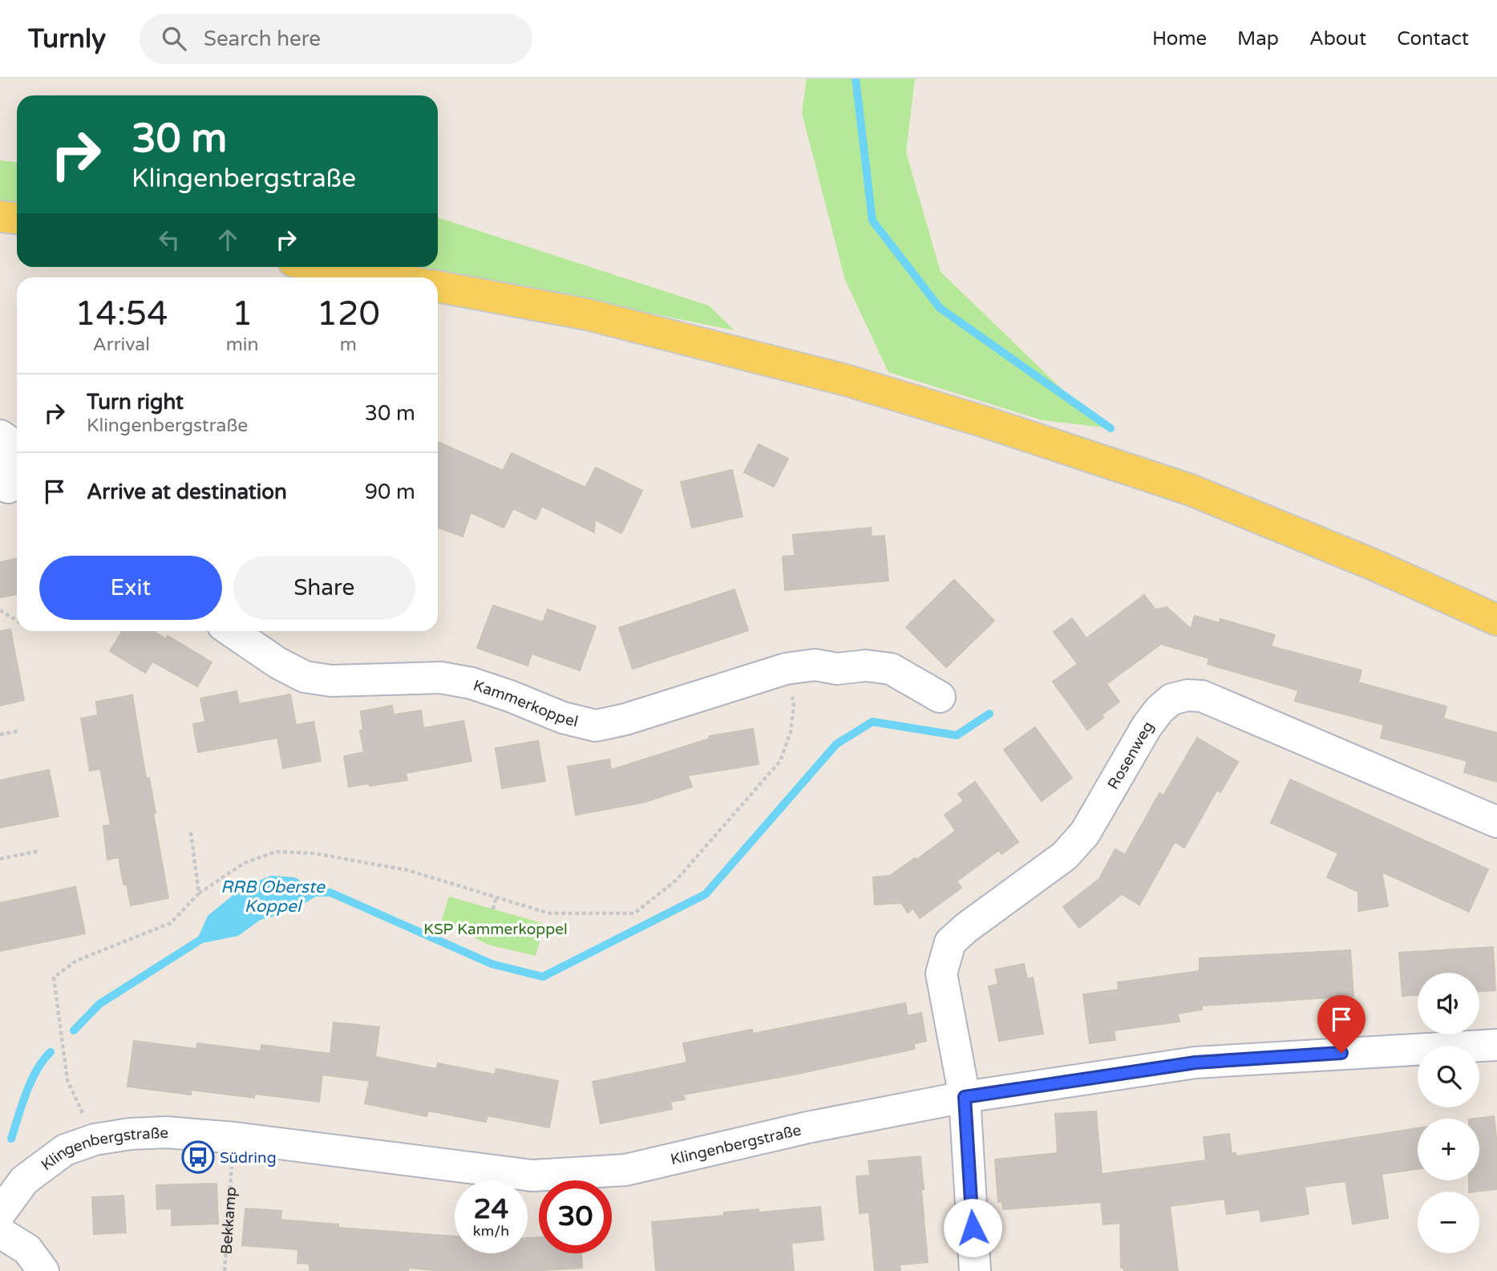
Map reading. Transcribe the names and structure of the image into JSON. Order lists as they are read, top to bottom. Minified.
{"streets":{"street":["Kammerkoppel","Rosenweg","Klingenbergstraße"],"path":["Bekkamp"]},"crossings":[["Rosenweg","Klingenbergstraße"]],"water":["RRB Oberste Koppel"],"parks":["KSP Kammerkoppel"],"places":{"bus stop":["Südring"]},"page":{"header":"Turnly","search":"Search here","nav":["Home","Map","About","Contact"],"turn":["30 m","Klingenbergstraße"],"eta":["14:54","Arrival","1","min","120","m"],"list":[{"name":"Turn right","note":"Klingenbergstraße","value":"30 m"},{"name":"Arrive at destination","value":"90 m"}],"buttons":["Exit","Share"],"map_buttons":["+","−"],"speed":"24 km/h","limit":"30"}}
